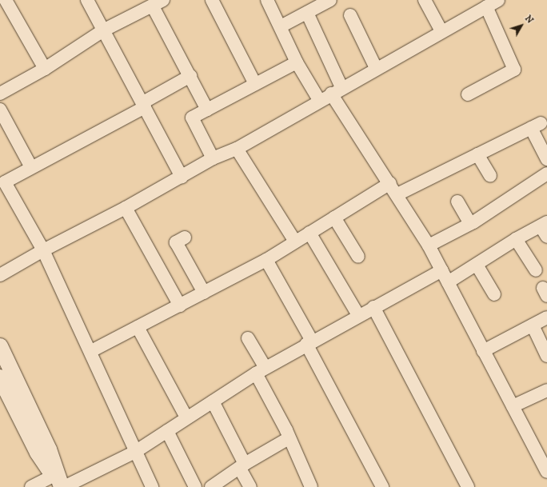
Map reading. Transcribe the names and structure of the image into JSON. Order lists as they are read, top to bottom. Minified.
{"north":"top right"}
